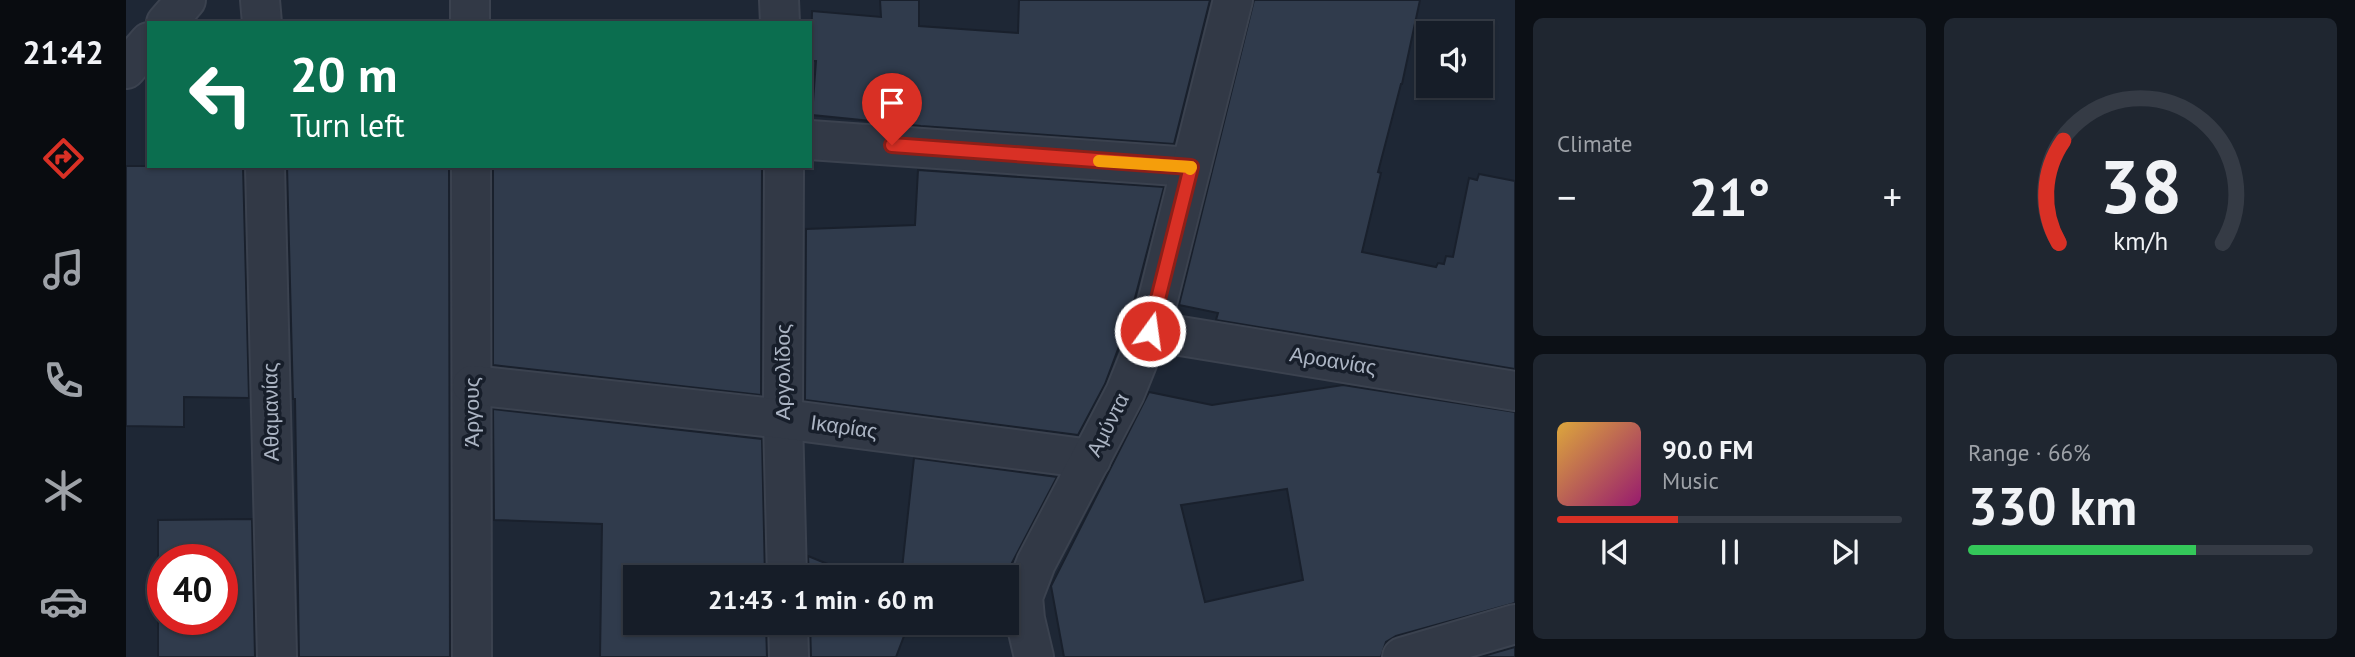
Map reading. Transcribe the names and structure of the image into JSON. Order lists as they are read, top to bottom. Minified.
{"streets":{"street":["Αροανίας","Αργολίδος","Αθαμανίας","Άργους","Αμύντα","Ικαρίας"]},"crossings":[["Αροανίας","Αμύντα"],["Αργολίδος","Ικαρίας"],["Άργους","Ικαρίας"],["Αμύντα","Ικαρίας"]],"page":{"tabs":"21:42","tile":["Climate",["Range · 66%","330 km"]],"turn":["20 m","Turn left"],"heat":["−","21°","+"],"song":["90.0 FM","Music"],"limit":"40","trip":"21:43 · 1 min · 60 m","gauge":["38","km/h"]}}
